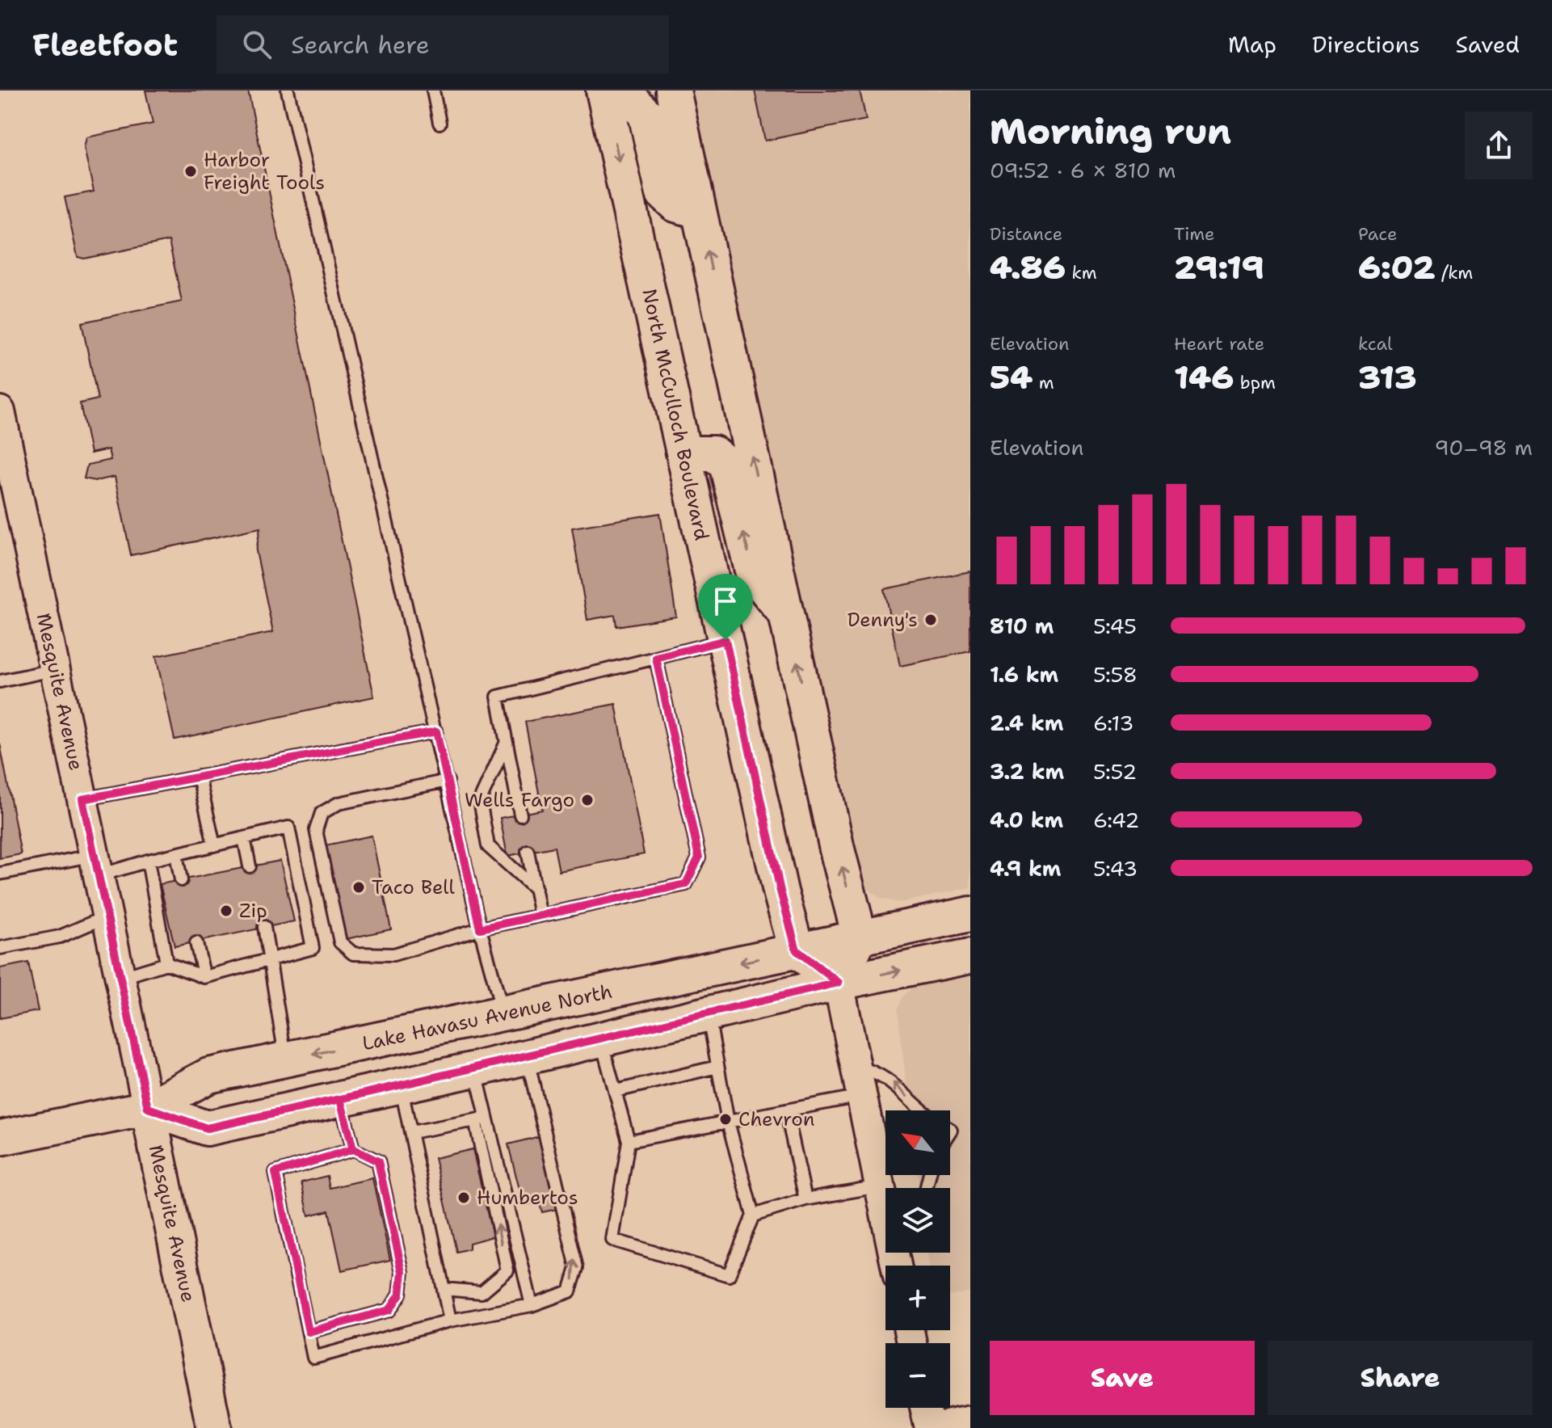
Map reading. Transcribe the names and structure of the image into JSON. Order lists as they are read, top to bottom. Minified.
{"streets":{"main road":["North McCulloch Boulevard","Mesquite Avenue","Lake Havasu Avenue North"]},"crossings":[["North McCulloch Boulevard","Lake Havasu Avenue North"],["Mesquite Avenue","Lake Havasu Avenue North"]],"places":["Harbor Freight Tools","Denny's","Wells Fargo","Taco Bell","Zip","Chevron","Humbertos"],"north":"top left","page":{"header":"Fleetfoot","search":"Search here","nav":["Map","Directions","Saved"],"heading":["Morning run","09:52 · 6 × 810 m"],"stats":[["Distance","4.86 km"],["Time","29:19"],["Pace","6:02 /km"],["Elevation","54 m"],["Heart rate","146 bpm"],["kcal","313"]],"chart":["Elevation","90–98 m"],"list":[{"name":"810 m","note":"5:45"},{"name":"1.6 km","note":"5:58"},{"name":"2.4 km","note":"6:13"},{"name":"3.2 km","note":"5:52"},{"name":"4.0 km","note":"6:42"},{"name":"4.9 km","note":"5:43"}],"map_buttons":["+","−"],"buttons":["Save","Share"]}}
